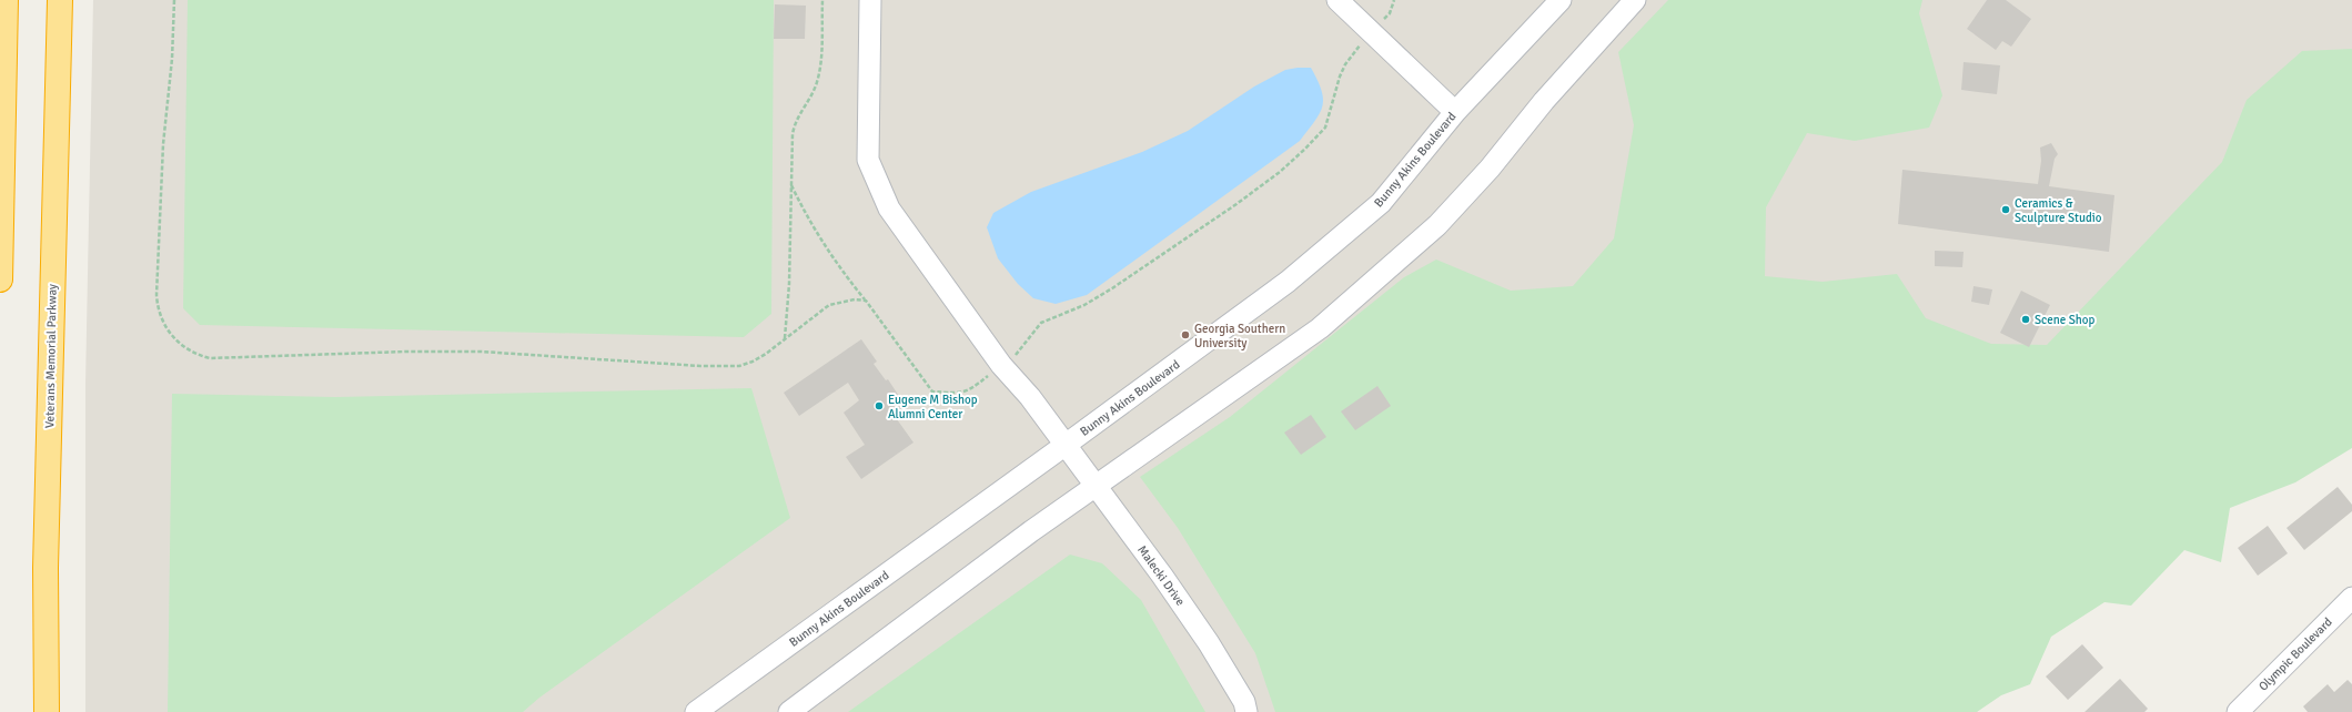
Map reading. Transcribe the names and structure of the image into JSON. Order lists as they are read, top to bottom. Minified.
{"streets":{"highway":["Veterans Memorial Parkway"],"street":["Bunny Akins Boulevard","Malecki Drive","Olympic Boulevard"]},"crossings":[["Bunny Akins Boulevard","Malecki Drive"]],"places":["Ceramics & Sculpture Studio","Scene Shop","Georgia Southern University","Eugene M Bishop Alumni Center"]}
